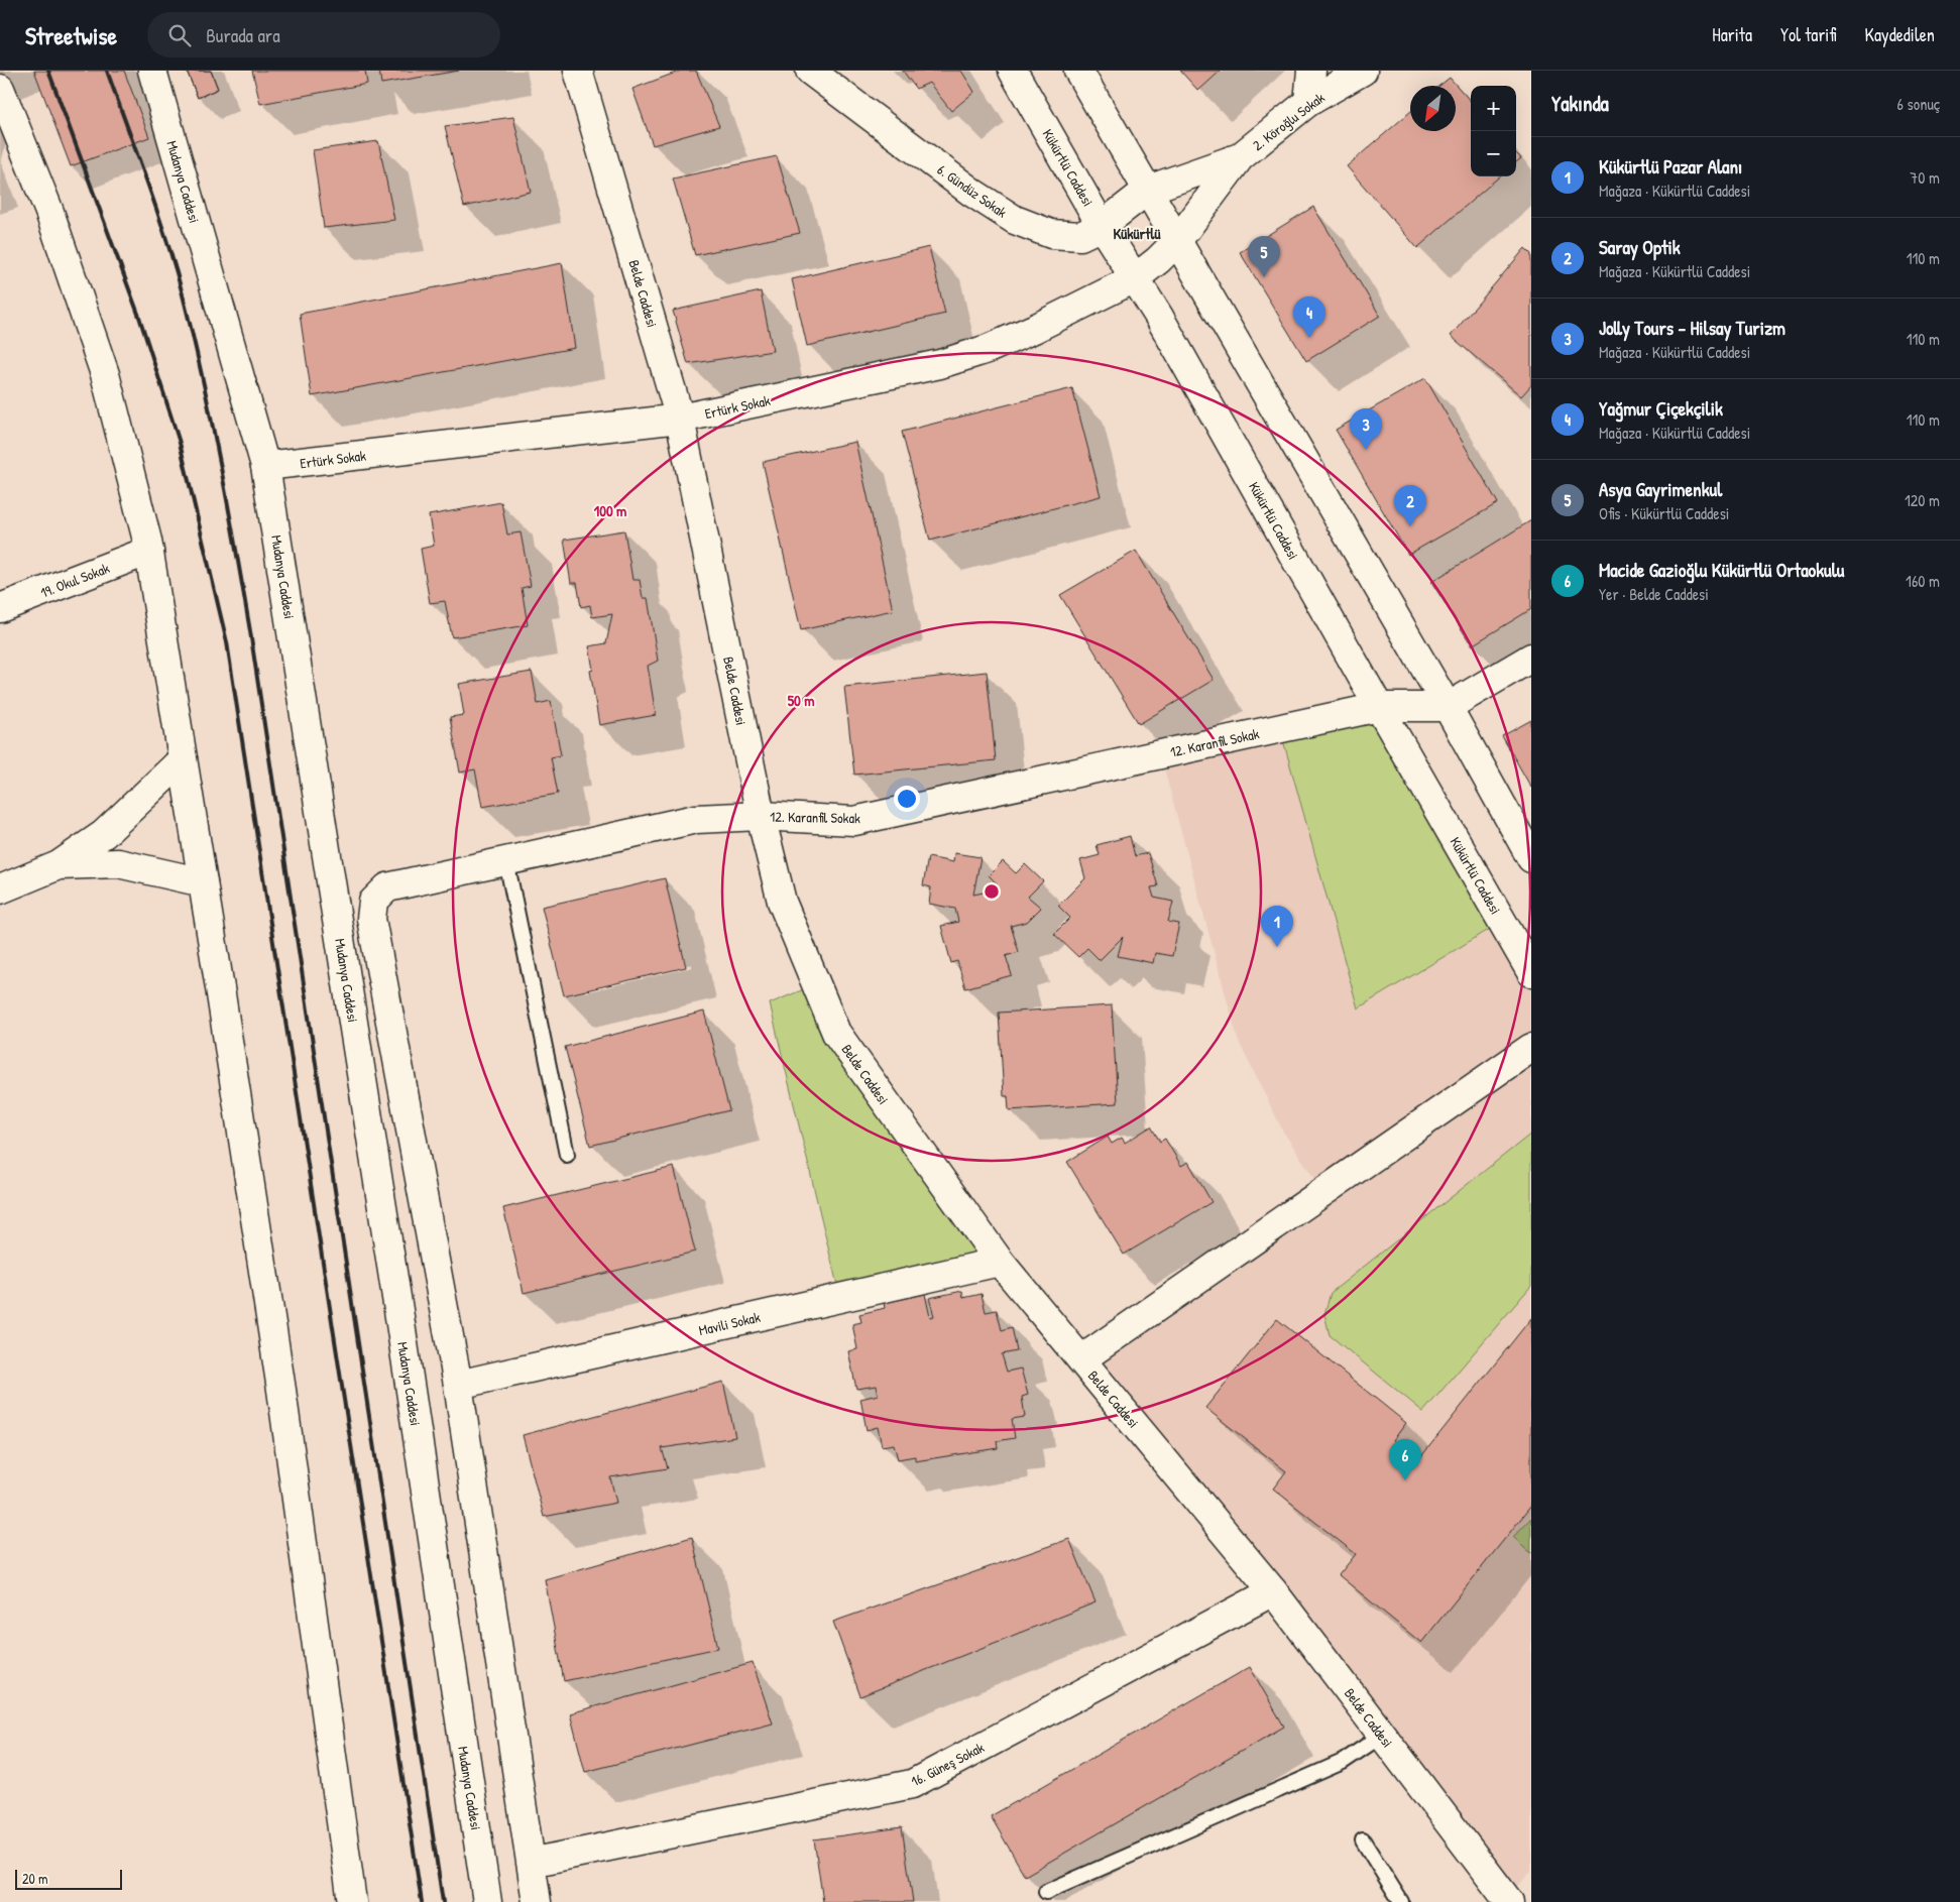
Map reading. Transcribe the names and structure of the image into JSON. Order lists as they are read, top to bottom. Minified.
{"streets":{"main road":["2. Köroğlu Sokak","Kükürtlü Caddesi","Mudanya Caddesi","6. Gündüz Sokak","Belde Caddesi","Ertürk Sokak","19. Okul Sokak","12. Karanfil Sokak","Mavili Sokak","16. Güneş Sokak"]},"crossings":[["2. Köroğlu Sokak","6. Gündüz Sokak"],["2. Köroğlu Sokak","Ertürk Sokak"],["Kükürtlü Caddesi","6. Gündüz Sokak"],["Kükürtlü Caddesi","Ertürk Sokak"],["Kükürtlü Caddesi","12. Karanfil Sokak"],["Mudanya Caddesi","Ertürk Sokak"],["Belde Caddesi","Ertürk Sokak"],["Belde Caddesi","12. Karanfil Sokak"],["Belde Caddesi","Mavili Sokak"],["Belde Caddesi","16. Güneş Sokak"],["12. Karanfil Sokak","Mavili Sokak"]],"districts":["Kükürtlü"],"scale_bar":"20 m","north":"bottom left","page":{"header":"Streetwise","search":"Burada ara","nav":["Harita","Yol tarifi","Kaydedilen"],"heading":["Yakında","6 sonuç"],"map_buttons":["+","−"],"list":[{"mark":"1","name":"Kükürtlü Pazar Alanı","note":"Mağaza · Kükürtlü Caddesi","value":"70 m"},{"mark":"2","name":"Saray Optik","note":"Mağaza · Kükürtlü Caddesi","value":"110 m"},{"mark":"3","name":"Jolly Tours - Hilsay Turizm","note":"Mağaza · Kükürtlü Caddesi","value":"110 m"},{"mark":"4","name":"Yağmur Çiçekçilik","note":"Mağaza · Kükürtlü Caddesi","value":"110 m"},{"mark":"5","name":"Asya Gayrimenkul","note":"Ofis · Kükürtlü Caddesi","value":"120 m"},{"mark":"6","name":"Macide Gazioğlu Kükürtlü Ortaokulu","note":"Yer · Belde Caddesi","value":"160 m"}],"pins":["5","4","3","2","1","6"],"scale":"20 m"},"rings":["100 m","50 m"]}
